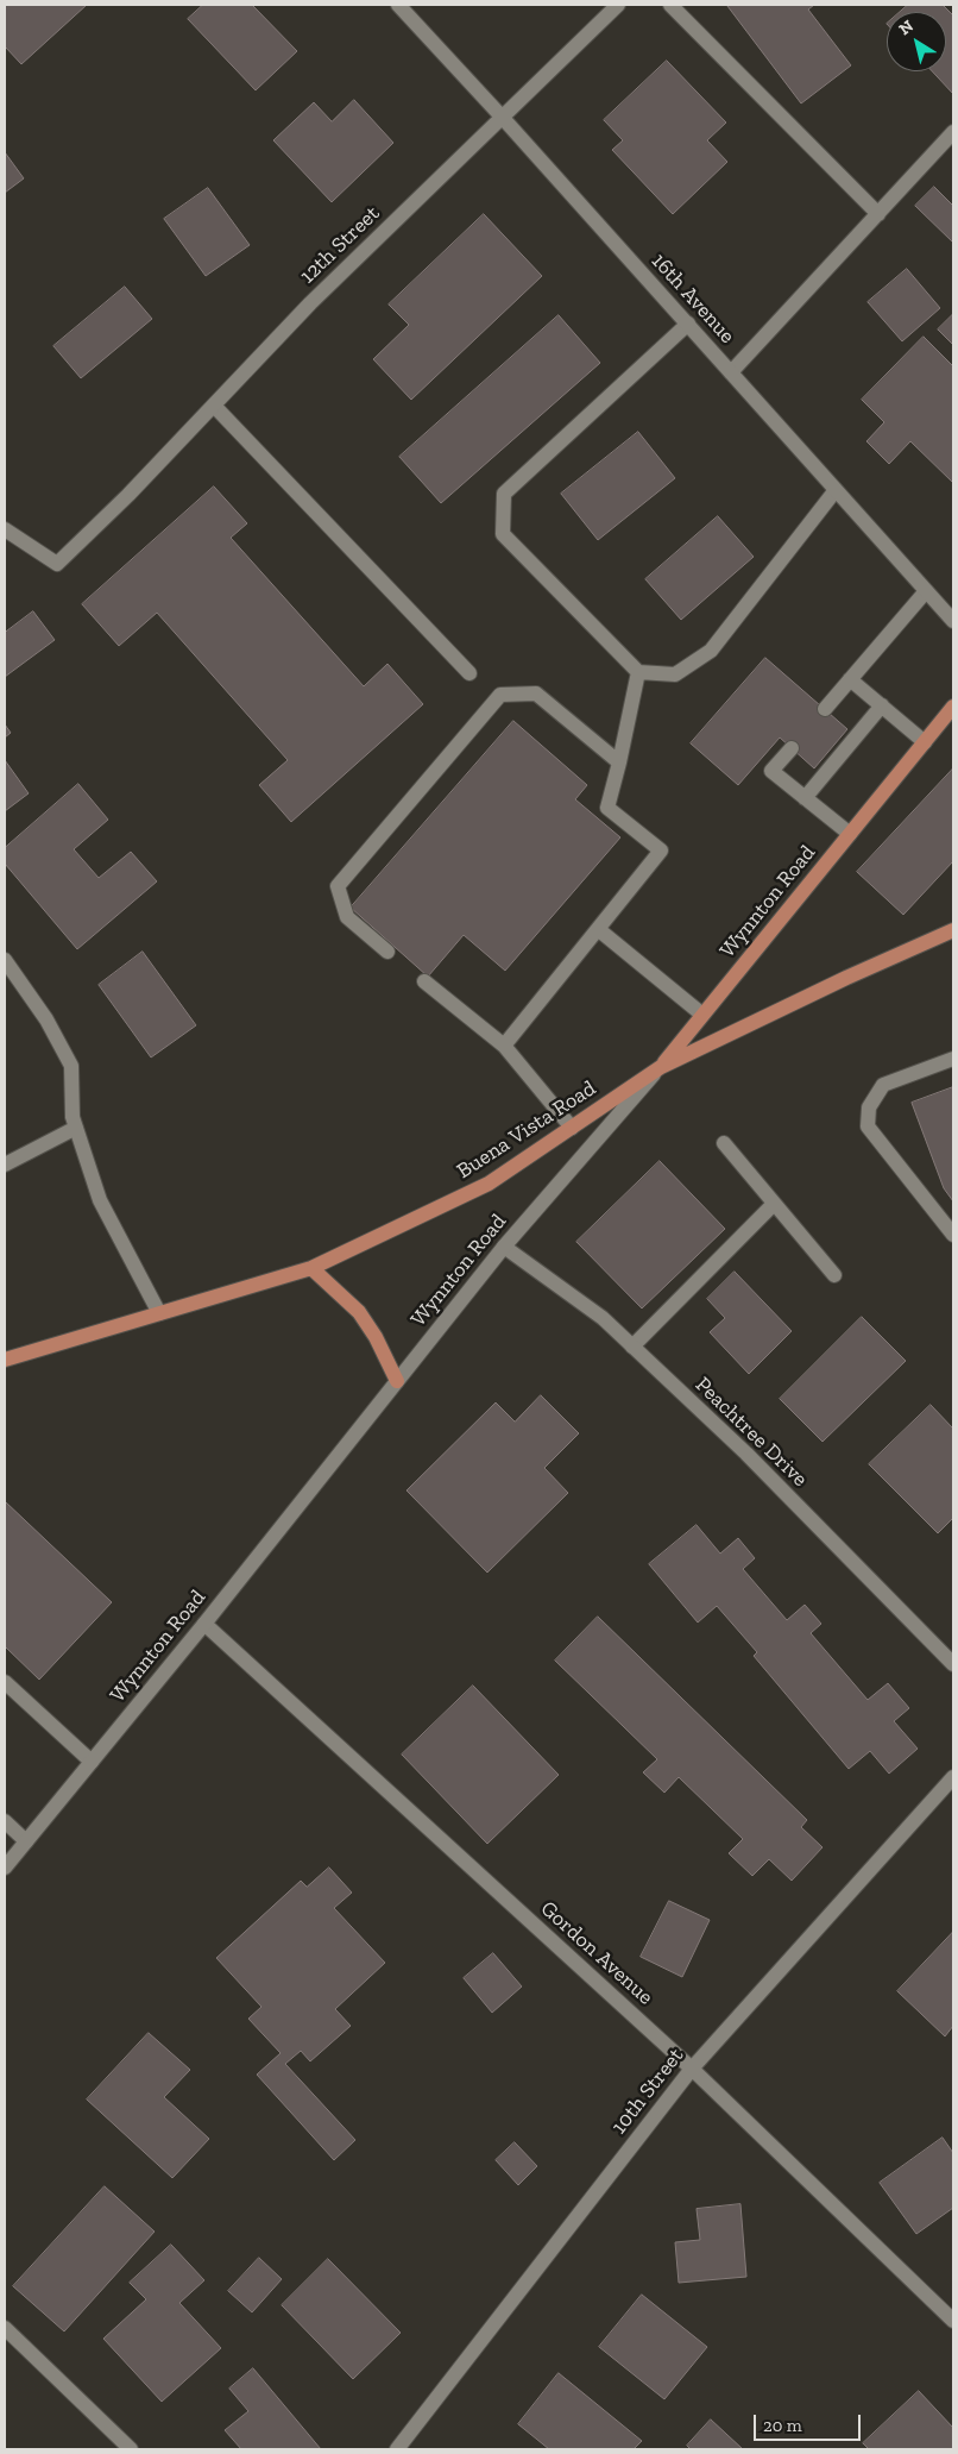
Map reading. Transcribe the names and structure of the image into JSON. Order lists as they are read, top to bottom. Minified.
{"streets":{"main road":["Wynnton Road","Buena Vista Road"],"street":["12th Street","16th Avenue","Peachtree Drive","Gordon Avenue","10th Street"]},"crossings":[["12th Street","16th Avenue"],["Wynnton Road","Buena Vista Road"],["Wynnton Road","Peachtree Drive"],["Wynnton Road","Gordon Avenue"],["Gordon Avenue","10th Street"]],"scale_bar":"20 m","north":"top left"}
